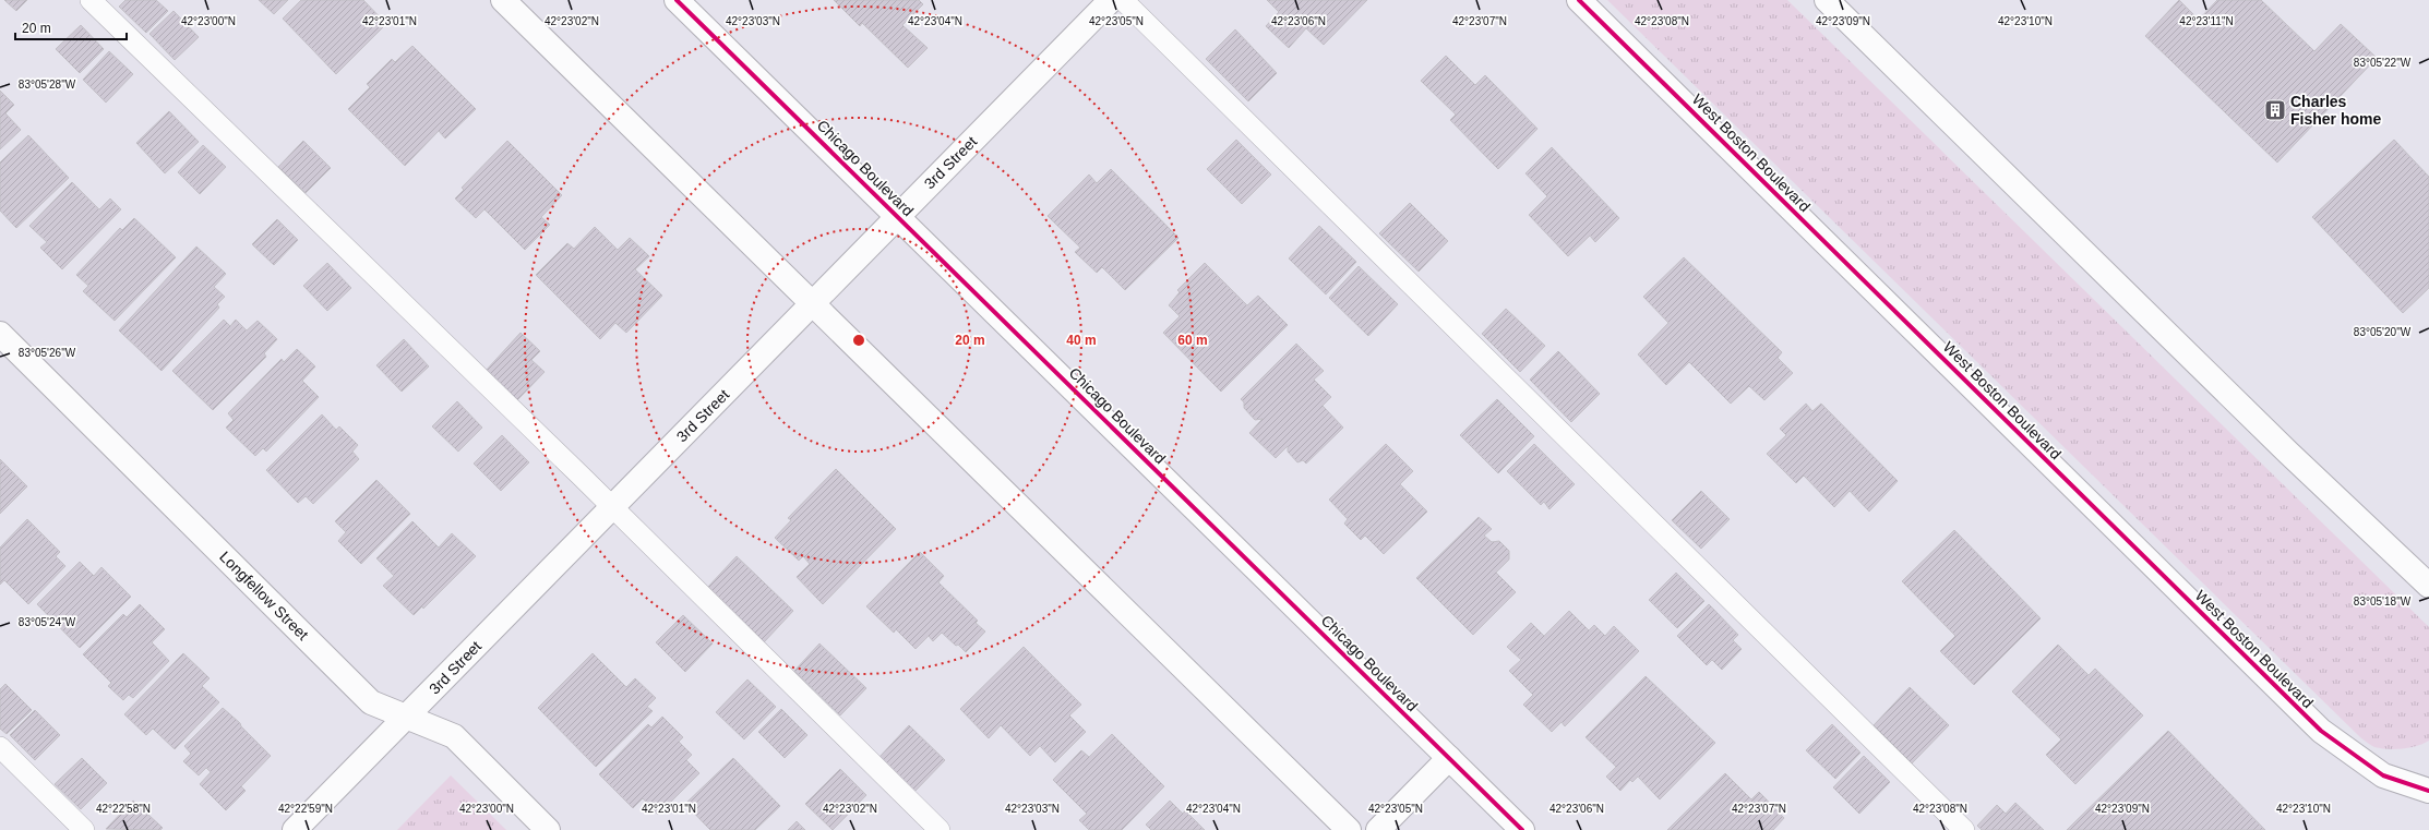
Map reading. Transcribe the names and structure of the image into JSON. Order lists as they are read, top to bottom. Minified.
{"streets":{"street":["West Boston Boulevard","3rd Street","Chicago Boulevard","Longfellow Street"]},"crossings":[["3rd Street","Chicago Boulevard"],["3rd Street","Longfellow Street"]],"places":{"building":["Charles Fisher home"]},"scale_bar":"20 m","coordinates":["42°23'00\"N","42°23'01\"N","42°23'02\"N","42°23'03\"N","42°23'04\"N","42°23'05\"N","42°23'06\"N","42°23'07\"N","42°23'08\"N","42°23'10\"N","42°23'11\"N","42°23'09\"N","83°05'22\"W","83°05'28\"W","83°05'20\"W","83°05'26\"W","83°05'18\"W","83°05'24\"W","42°22'58\"N","42°22'59\"N"],"rings":["20 m","40 m","60 m"]}
